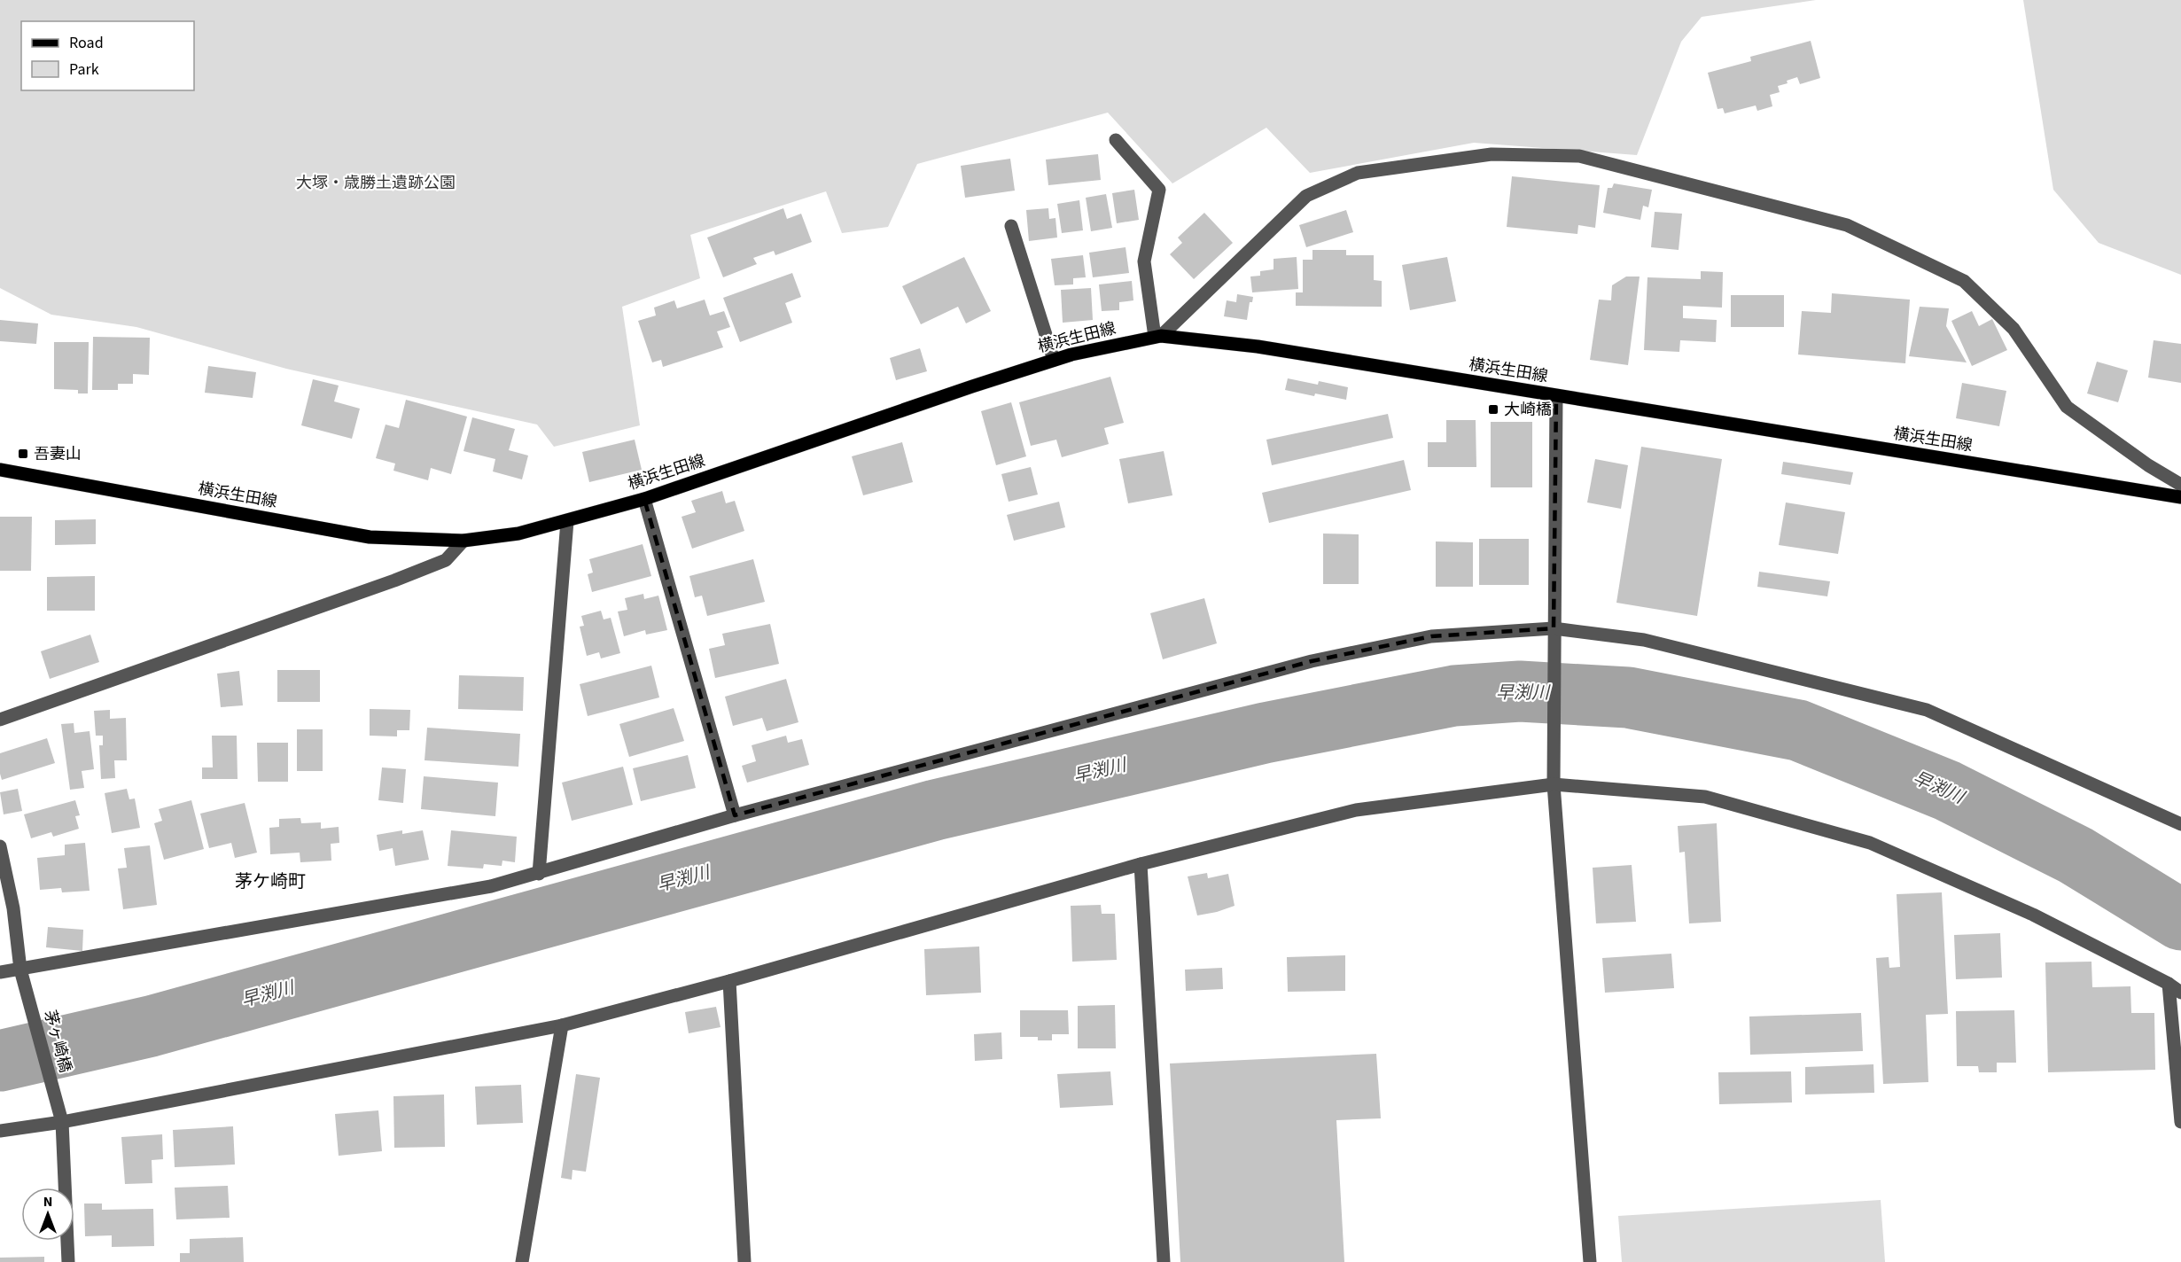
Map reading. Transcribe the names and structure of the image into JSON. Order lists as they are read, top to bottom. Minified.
{"streets":{"main road":["横浜生田線"],"street":["茅ヶ崎橋"]},"districts":["茅ケ崎町"],"water":["早渕川"],"parks":["大塚・歳勝土遺跡公園"],"places":{"transit":["大崎橋","吾妻山"]},"legend":["Road","Park"],"north":"top"}
